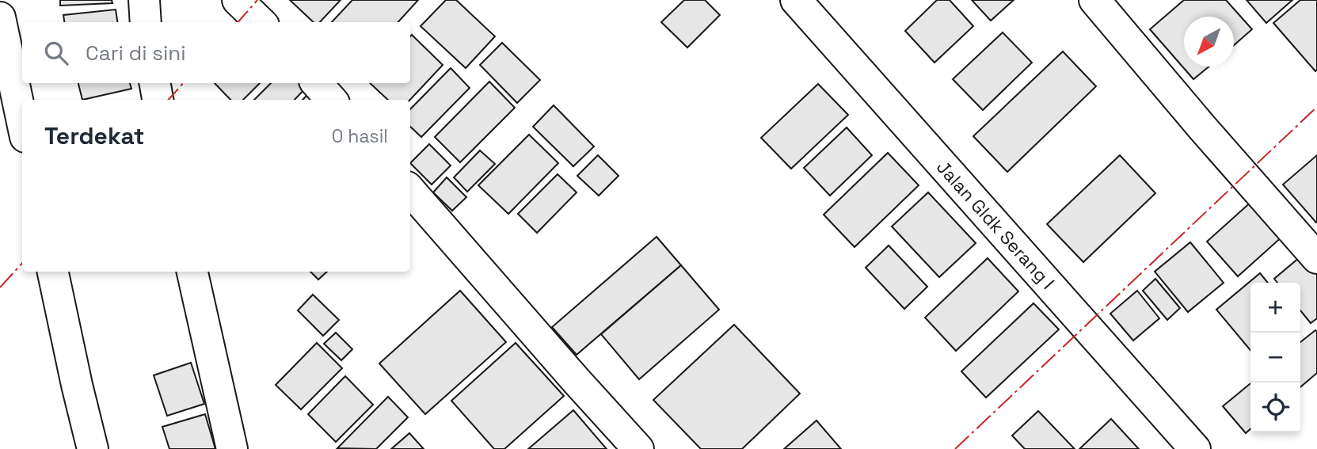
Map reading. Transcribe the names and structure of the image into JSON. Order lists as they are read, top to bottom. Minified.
{"streets":{"street":["Jalan Gldk Serang I"]},"north":"bottom left","page":{"search":"Cari di sini","heading":["Terdekat","0 hasil"],"map_buttons":["+","−"]}}
